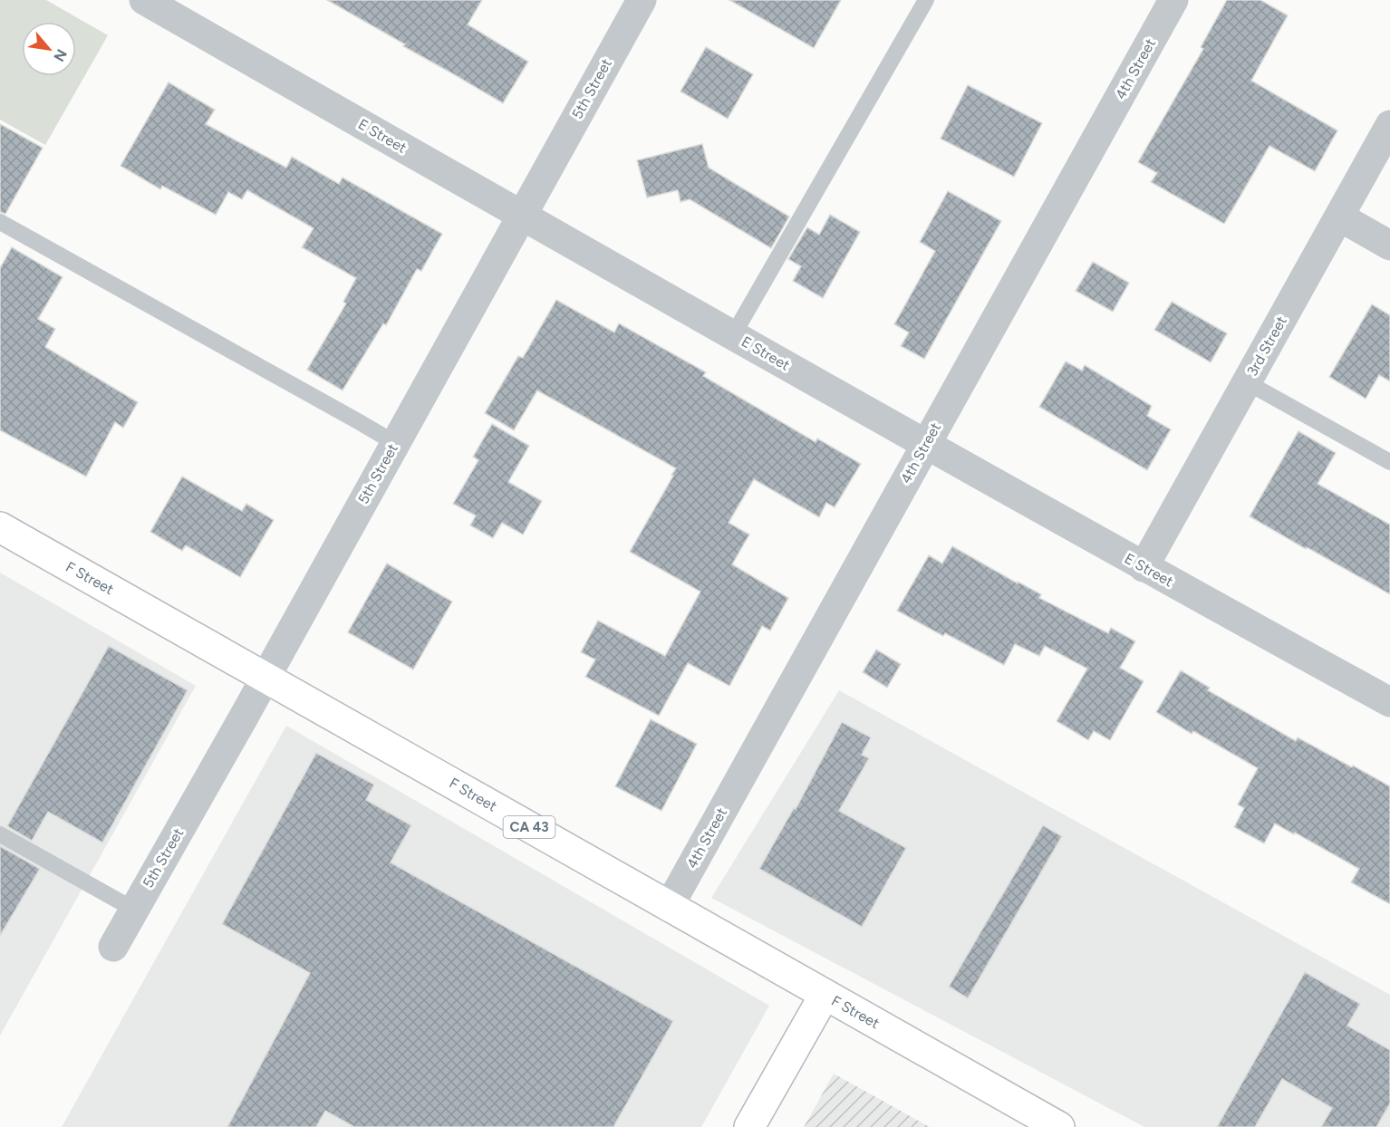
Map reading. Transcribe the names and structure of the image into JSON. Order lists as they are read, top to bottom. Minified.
{"streets":{"main road":["F Street","CA 43"],"street":["4th Street","5th Street","E Street","3rd Street"]},"crossings":[["4th Street","E Street"],["4th Street","F Street"],["5th Street","E Street"],["5th Street","F Street"],["E Street","3rd Street"]],"north":"bottom right"}
